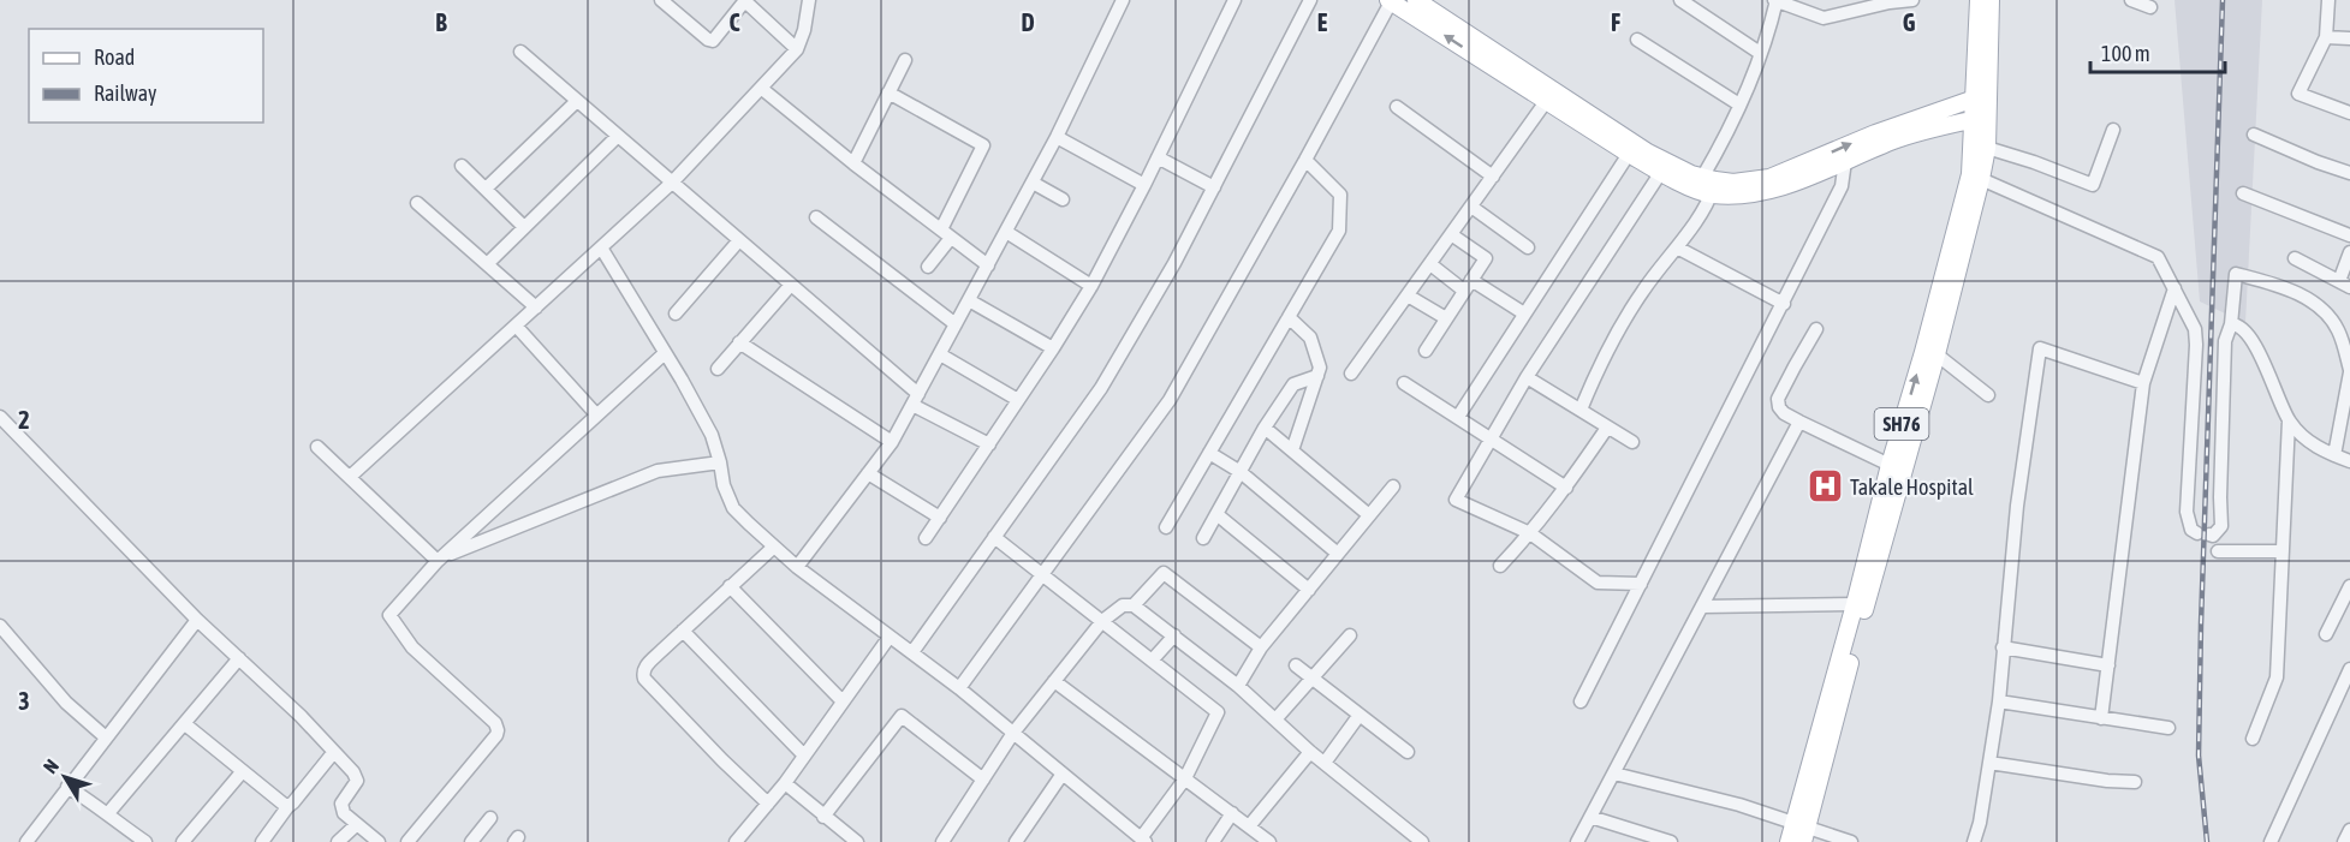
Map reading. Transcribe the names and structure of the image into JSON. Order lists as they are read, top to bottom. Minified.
{"streets":{"main road":["SH76"]},"places":{"hospital":["Takale Hospital"]},"legend":["Road","Railway"],"scale_bar":"100 m","north":"top left","grid":{"columns":["B","C","D","E","F","G"],"rows":["2","3"]}}
